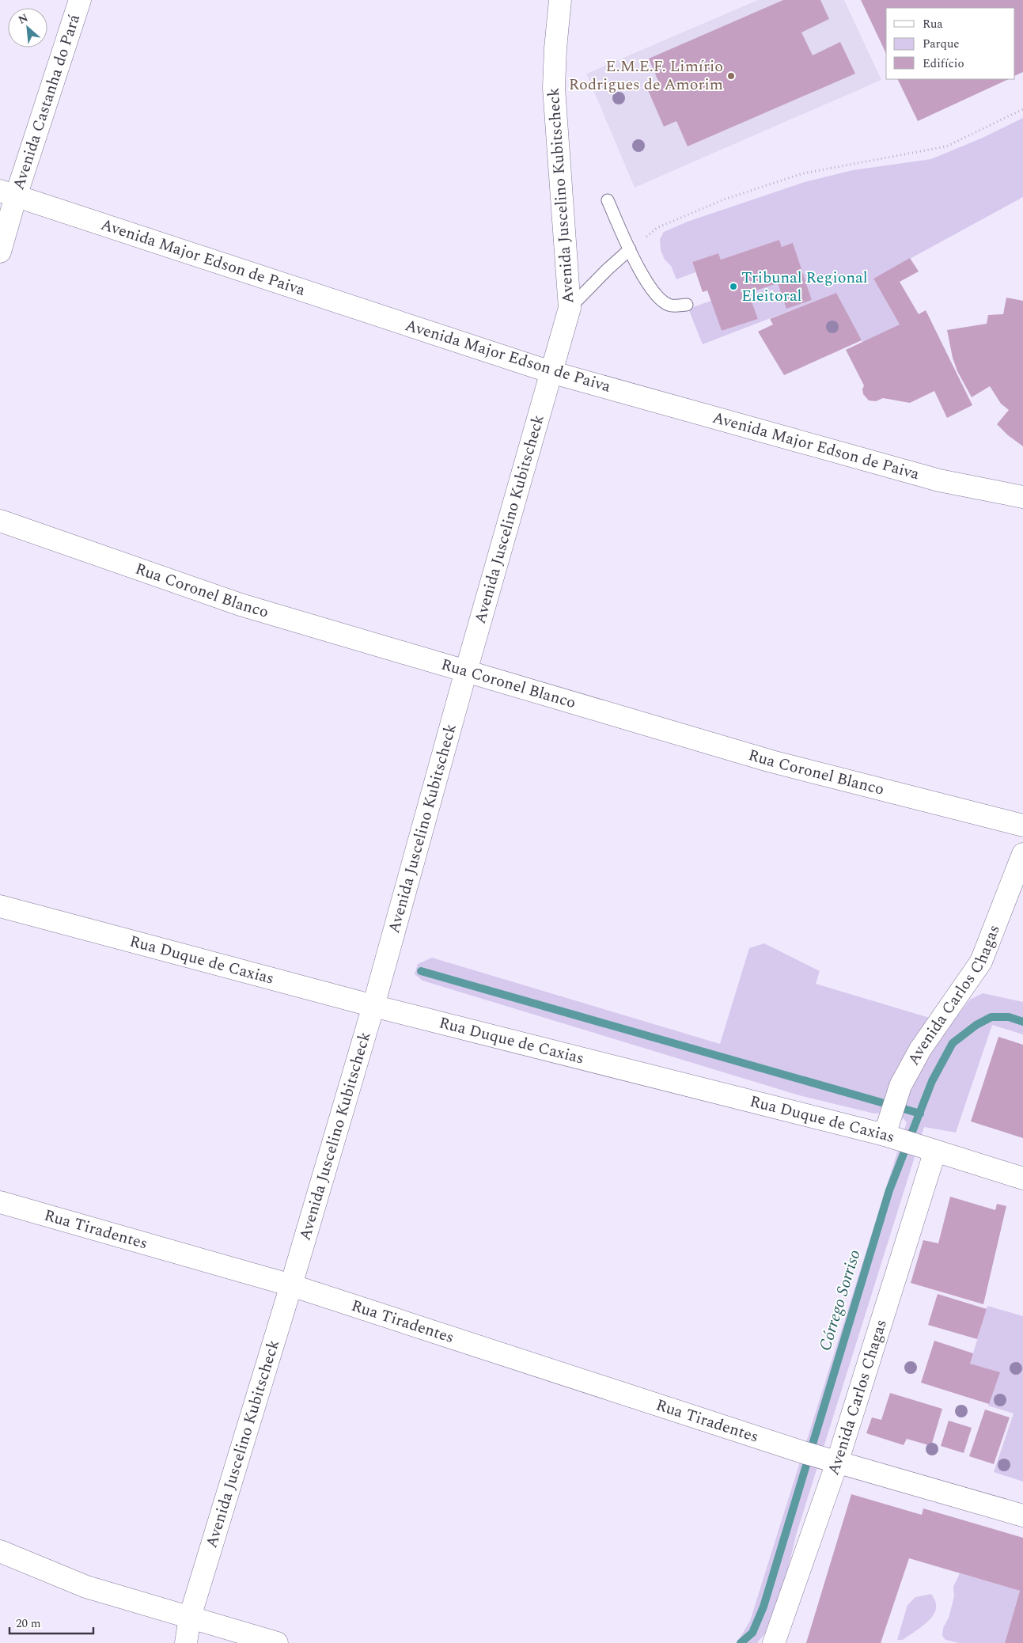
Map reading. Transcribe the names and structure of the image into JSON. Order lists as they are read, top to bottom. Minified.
{"streets":{"street":["Avenida Castanha do Pará","Avenida Juscelino Kubitscheck","Avenida Major Edson de Paiva","Rua Coronel Blanco","Rua Duque de Caxias","Avenida Carlos Chagas","Rua Tiradentes"]},"crossings":[["Avenida Castanha do Pará","Avenida Major Edson de Paiva"],["Avenida Juscelino Kubitscheck","Avenida Major Edson de Paiva"],["Avenida Juscelino Kubitscheck","Rua Coronel Blanco"],["Avenida Juscelino Kubitscheck","Rua Duque de Caxias"],["Avenida Juscelino Kubitscheck","Rua Tiradentes"],["Rua Duque de Caxias","Avenida Carlos Chagas"],["Avenida Carlos Chagas","Rua Tiradentes"]],"water":["Córrego Sorriso"],"places":["E.M.E.F. Limírio Rodrigues de Amorim","Tribunal Regional Eleitoral"],"legend":["Rua","Parque","Edifício"],"scale_bar":"20 m","north":"top left"}
